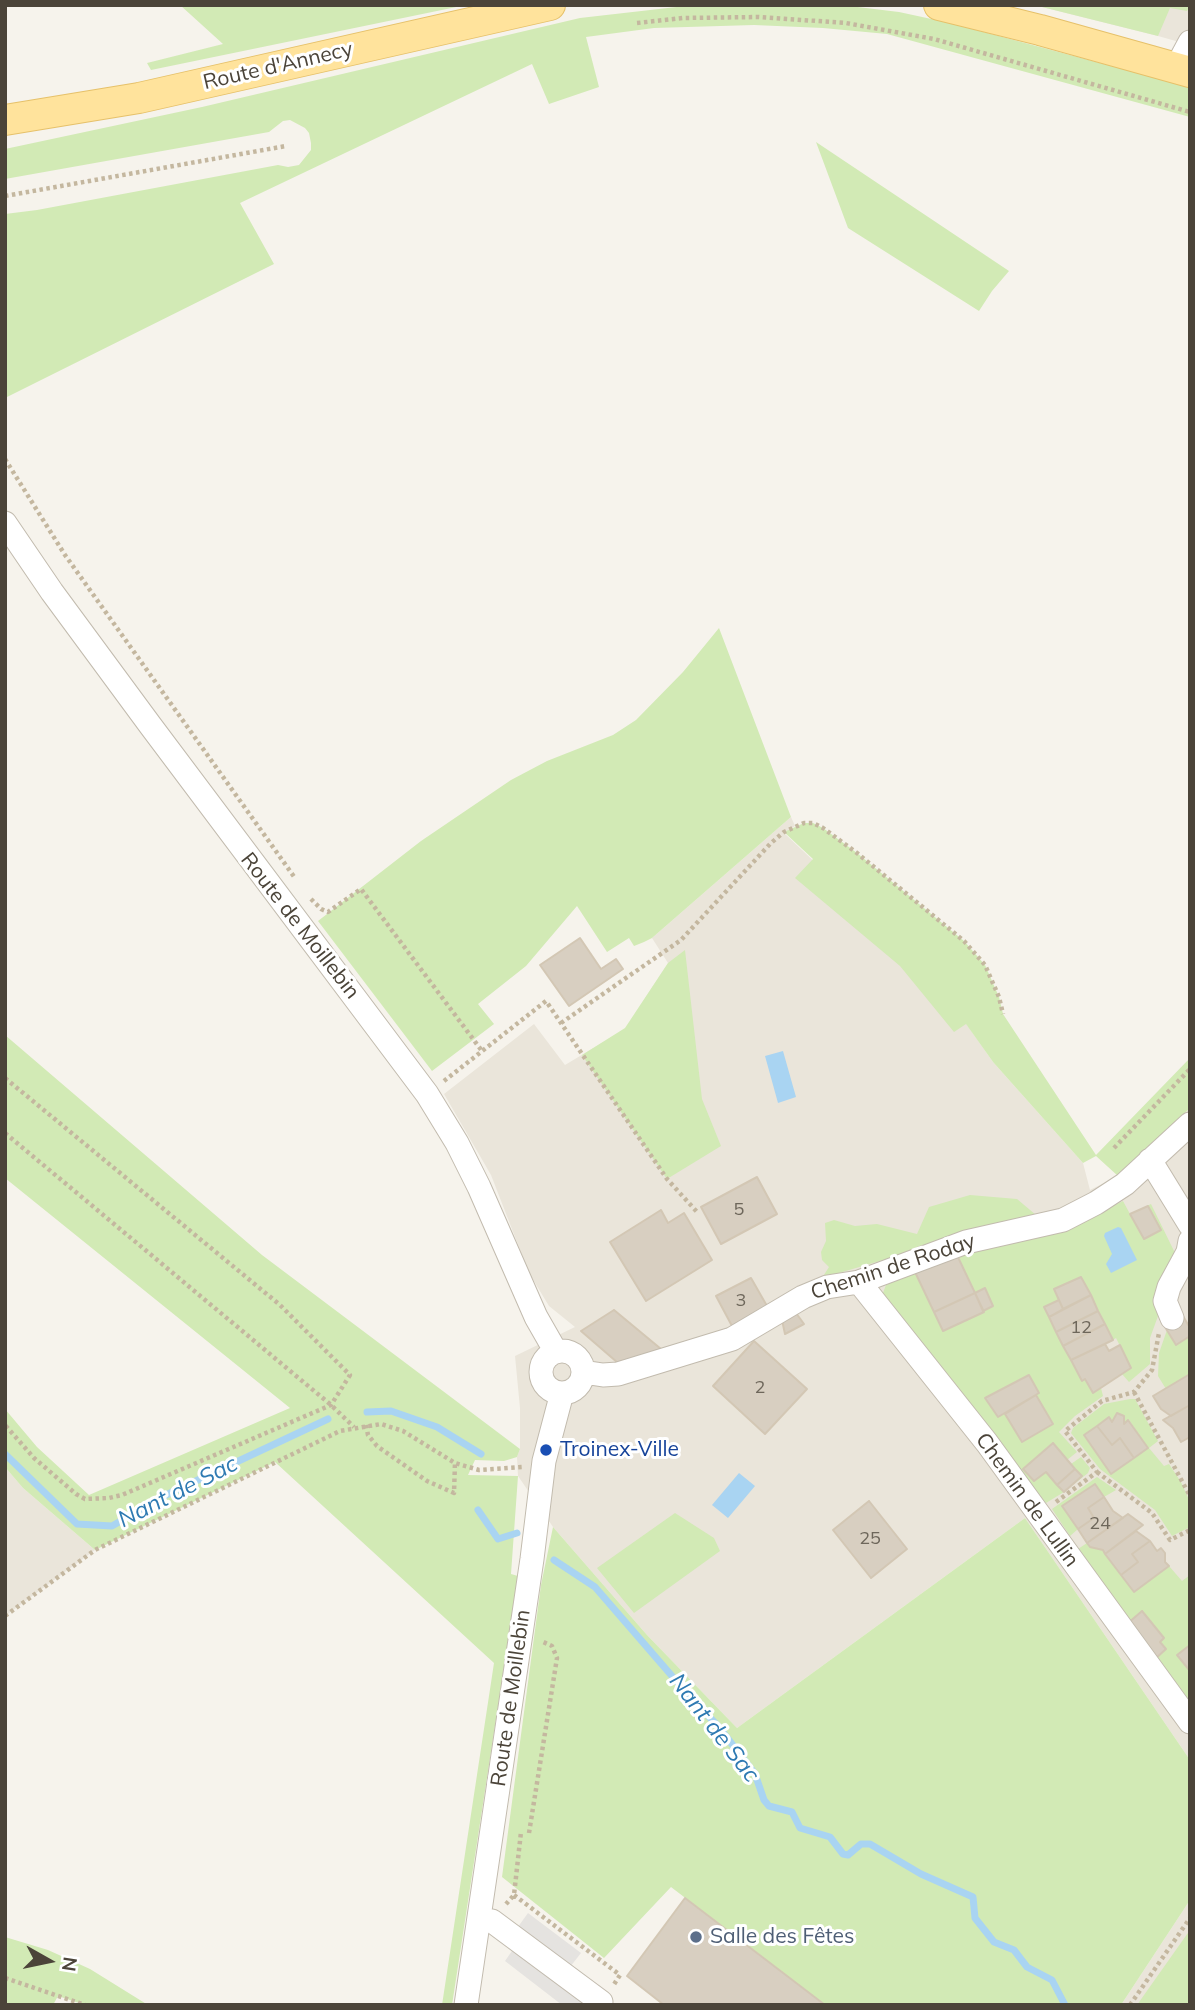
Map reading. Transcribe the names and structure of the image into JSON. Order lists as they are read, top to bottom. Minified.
{"streets":{"main road":["Route d'Annecy"],"street":["Route de Moillebin","Chemin de Roday","Chemin de Lullin"]},"crossings":[["Route de Moillebin","Chemin de Roday"],["Chemin de Roday","Chemin de Lullin"]],"water":["Nant de Sac"],"places":["Troinex-Ville","Salle des Fêtes"],"house_numbers":["5","3","12","2","24","25"],"north":"right"}
